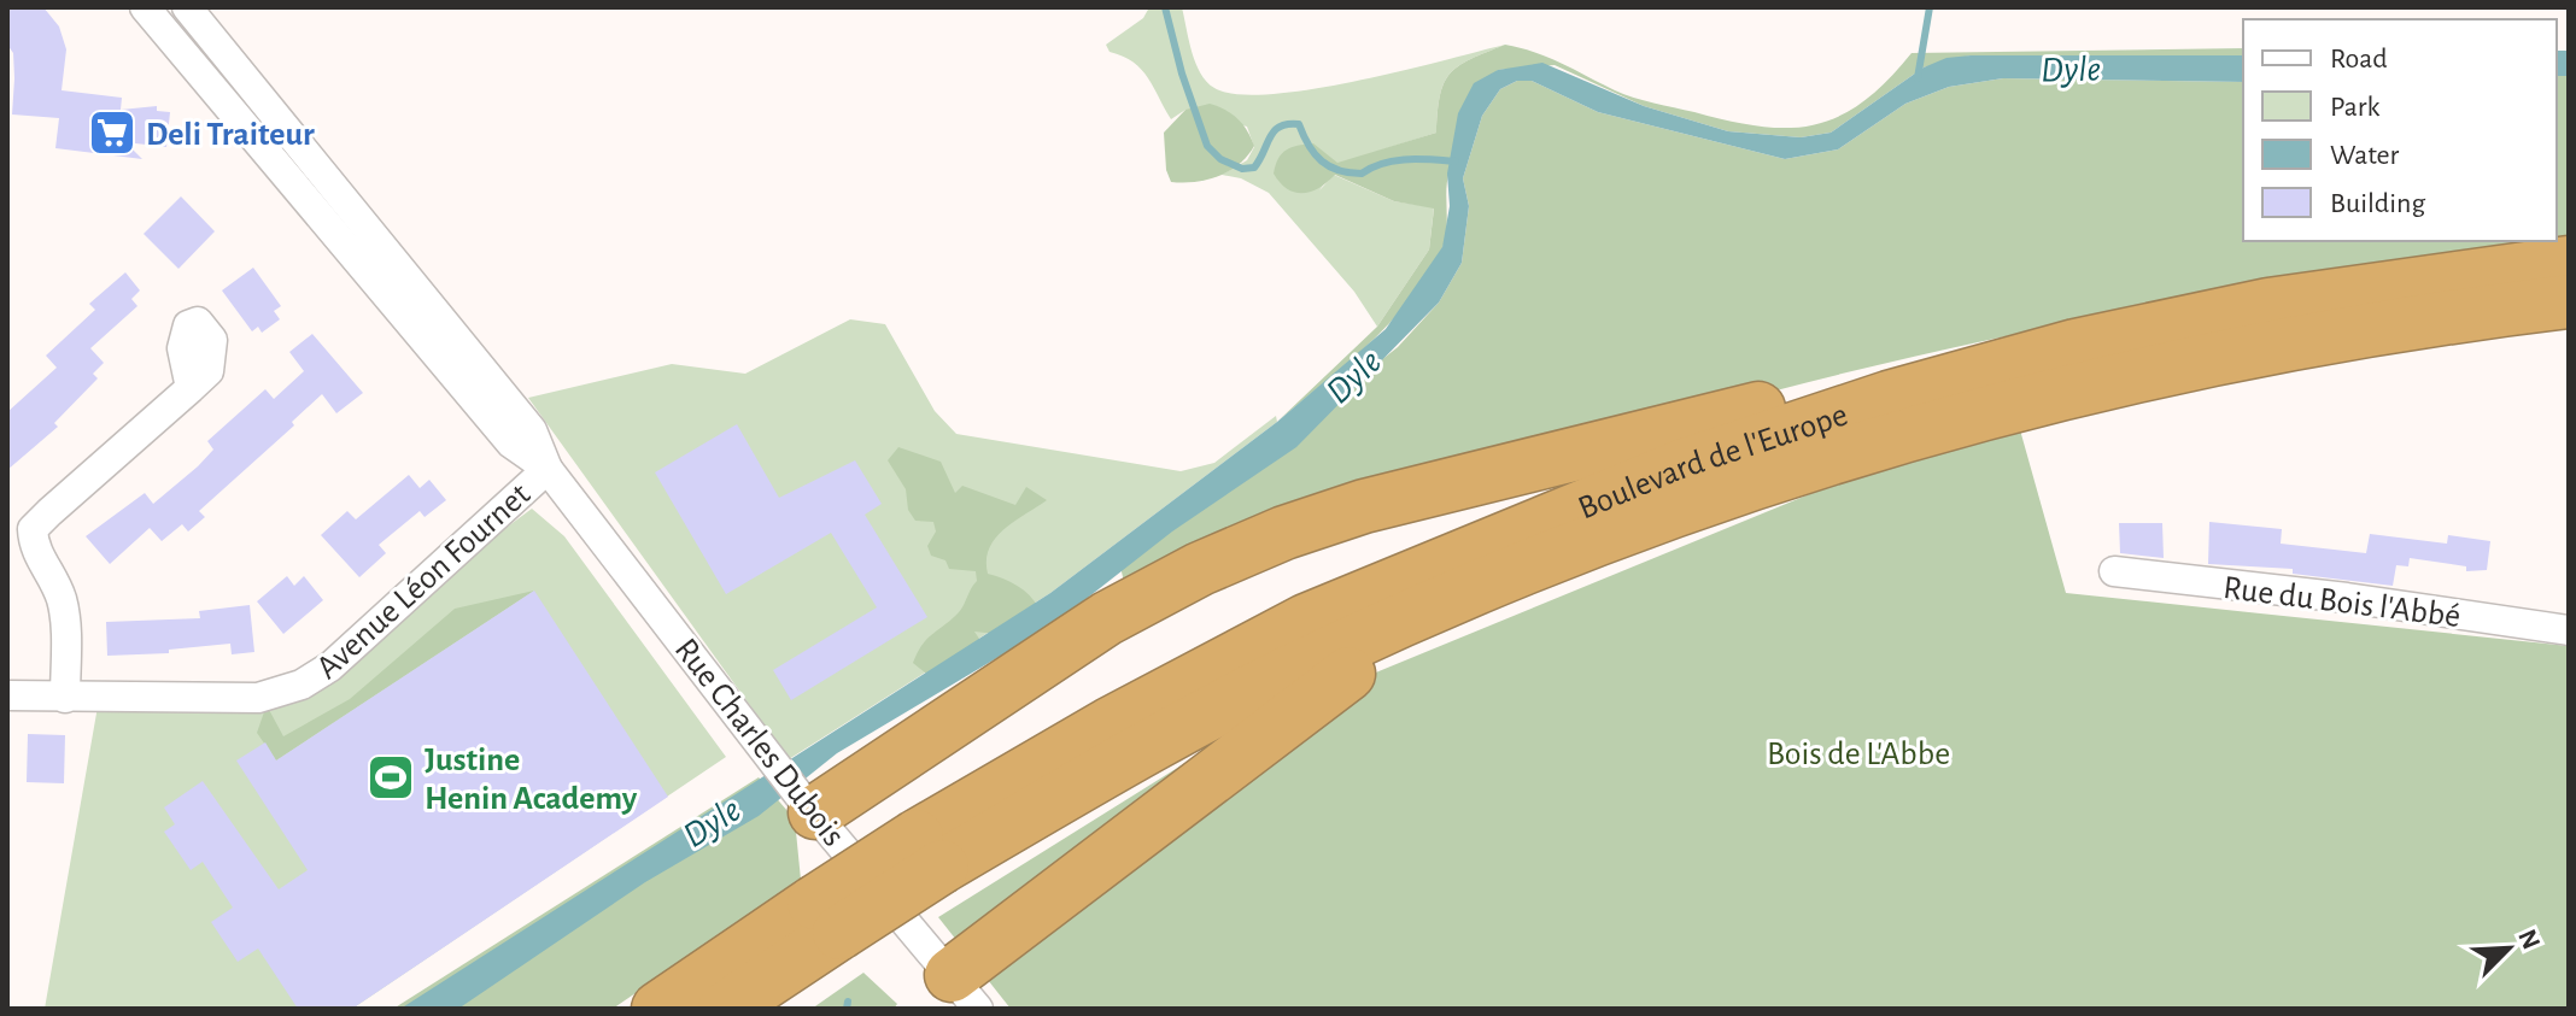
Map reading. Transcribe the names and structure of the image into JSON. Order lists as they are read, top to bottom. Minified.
{"streets":{"highway":["Boulevard de l'Europe"],"street":["Avenue Léon Fournet","Rue du Bois l'Abbé","Rue Charles Dubois"]},"crossings":[["Avenue Léon Fournet","Rue Charles Dubois"]],"water":["Dyle"],"parks":["Bois de L'Abbe"],"places":{"supermarket":["Deli Traiteur"],"sports":["Justine Henin Academy"]},"legend":["Road","Park","Water","Building"],"north":"top right"}
